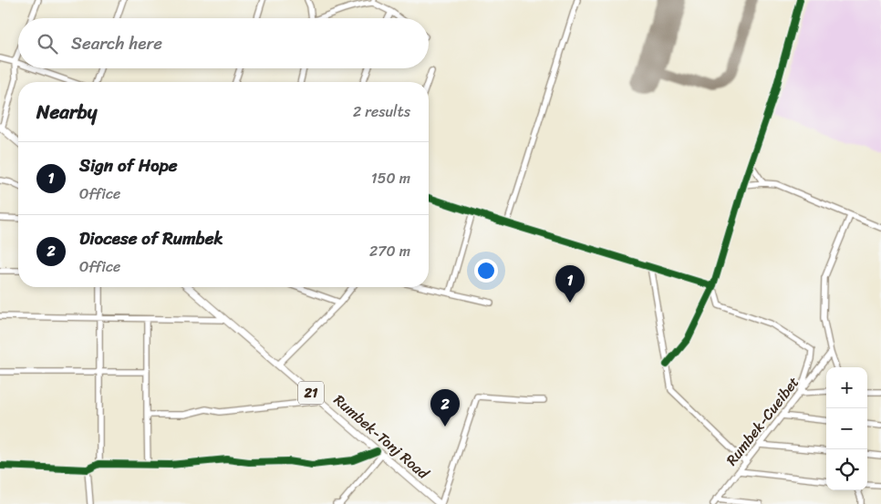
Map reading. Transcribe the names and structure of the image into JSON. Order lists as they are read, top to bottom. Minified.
{"streets":{"main road":["21","Rumbek-Tonj Road"],"street":["Rumbek-Cueibet"]},"page":{"search":"Search here","heading":["Nearby","2 results"],"list":[{"mark":"1","name":"Sign of Hope","note":"Office","value":"150 m"},{"mark":"2","name":"Diocese of Rumbek","note":"Office","value":"270 m"}],"pins":["1","2"],"map_buttons":["+","−"]}}
